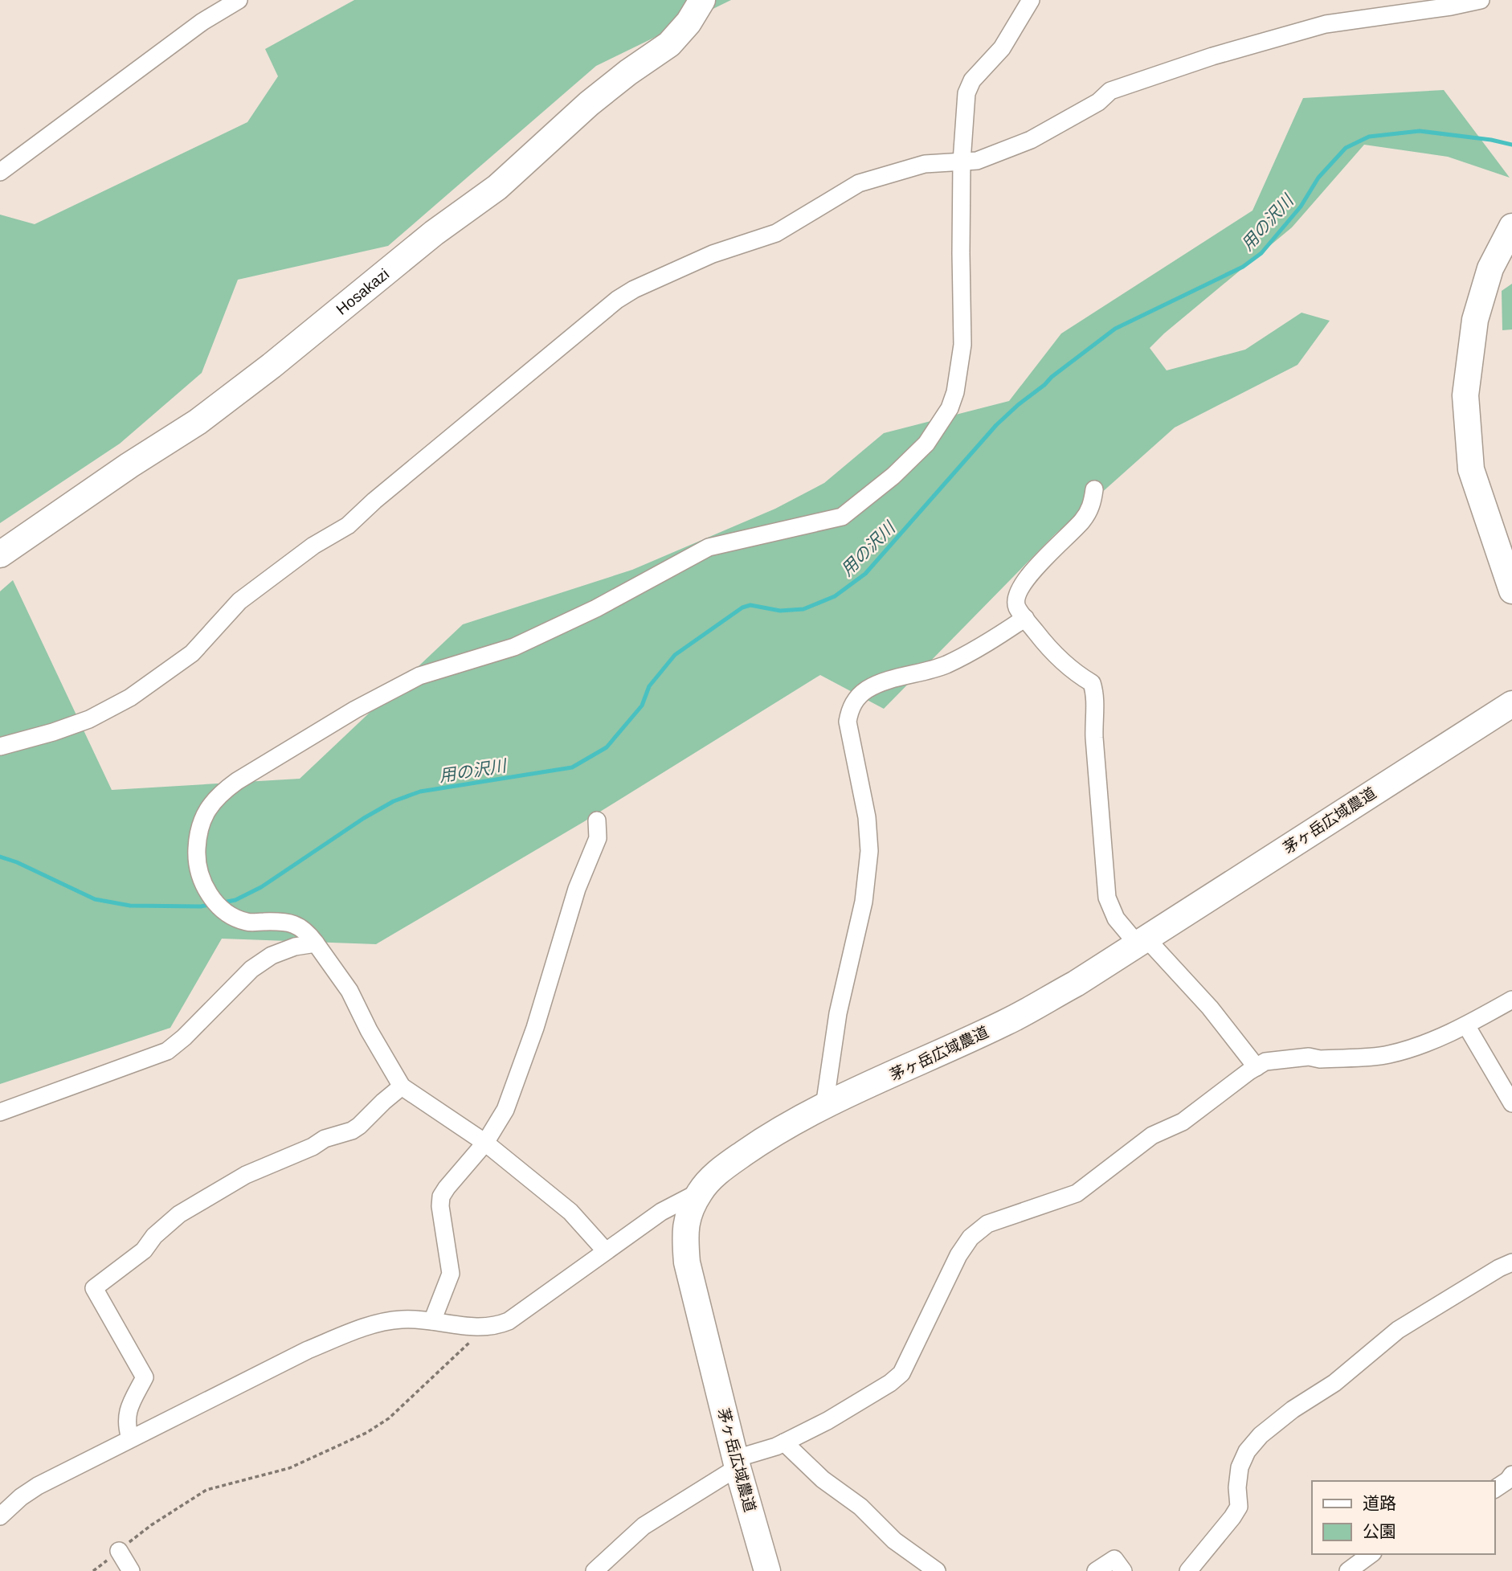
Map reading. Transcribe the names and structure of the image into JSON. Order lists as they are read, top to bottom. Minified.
{"streets":{"street":["Hosakazi","茅ヶ岳広域農道"]},"water":["用の沢川"],"legend":["道路","公園"]}
